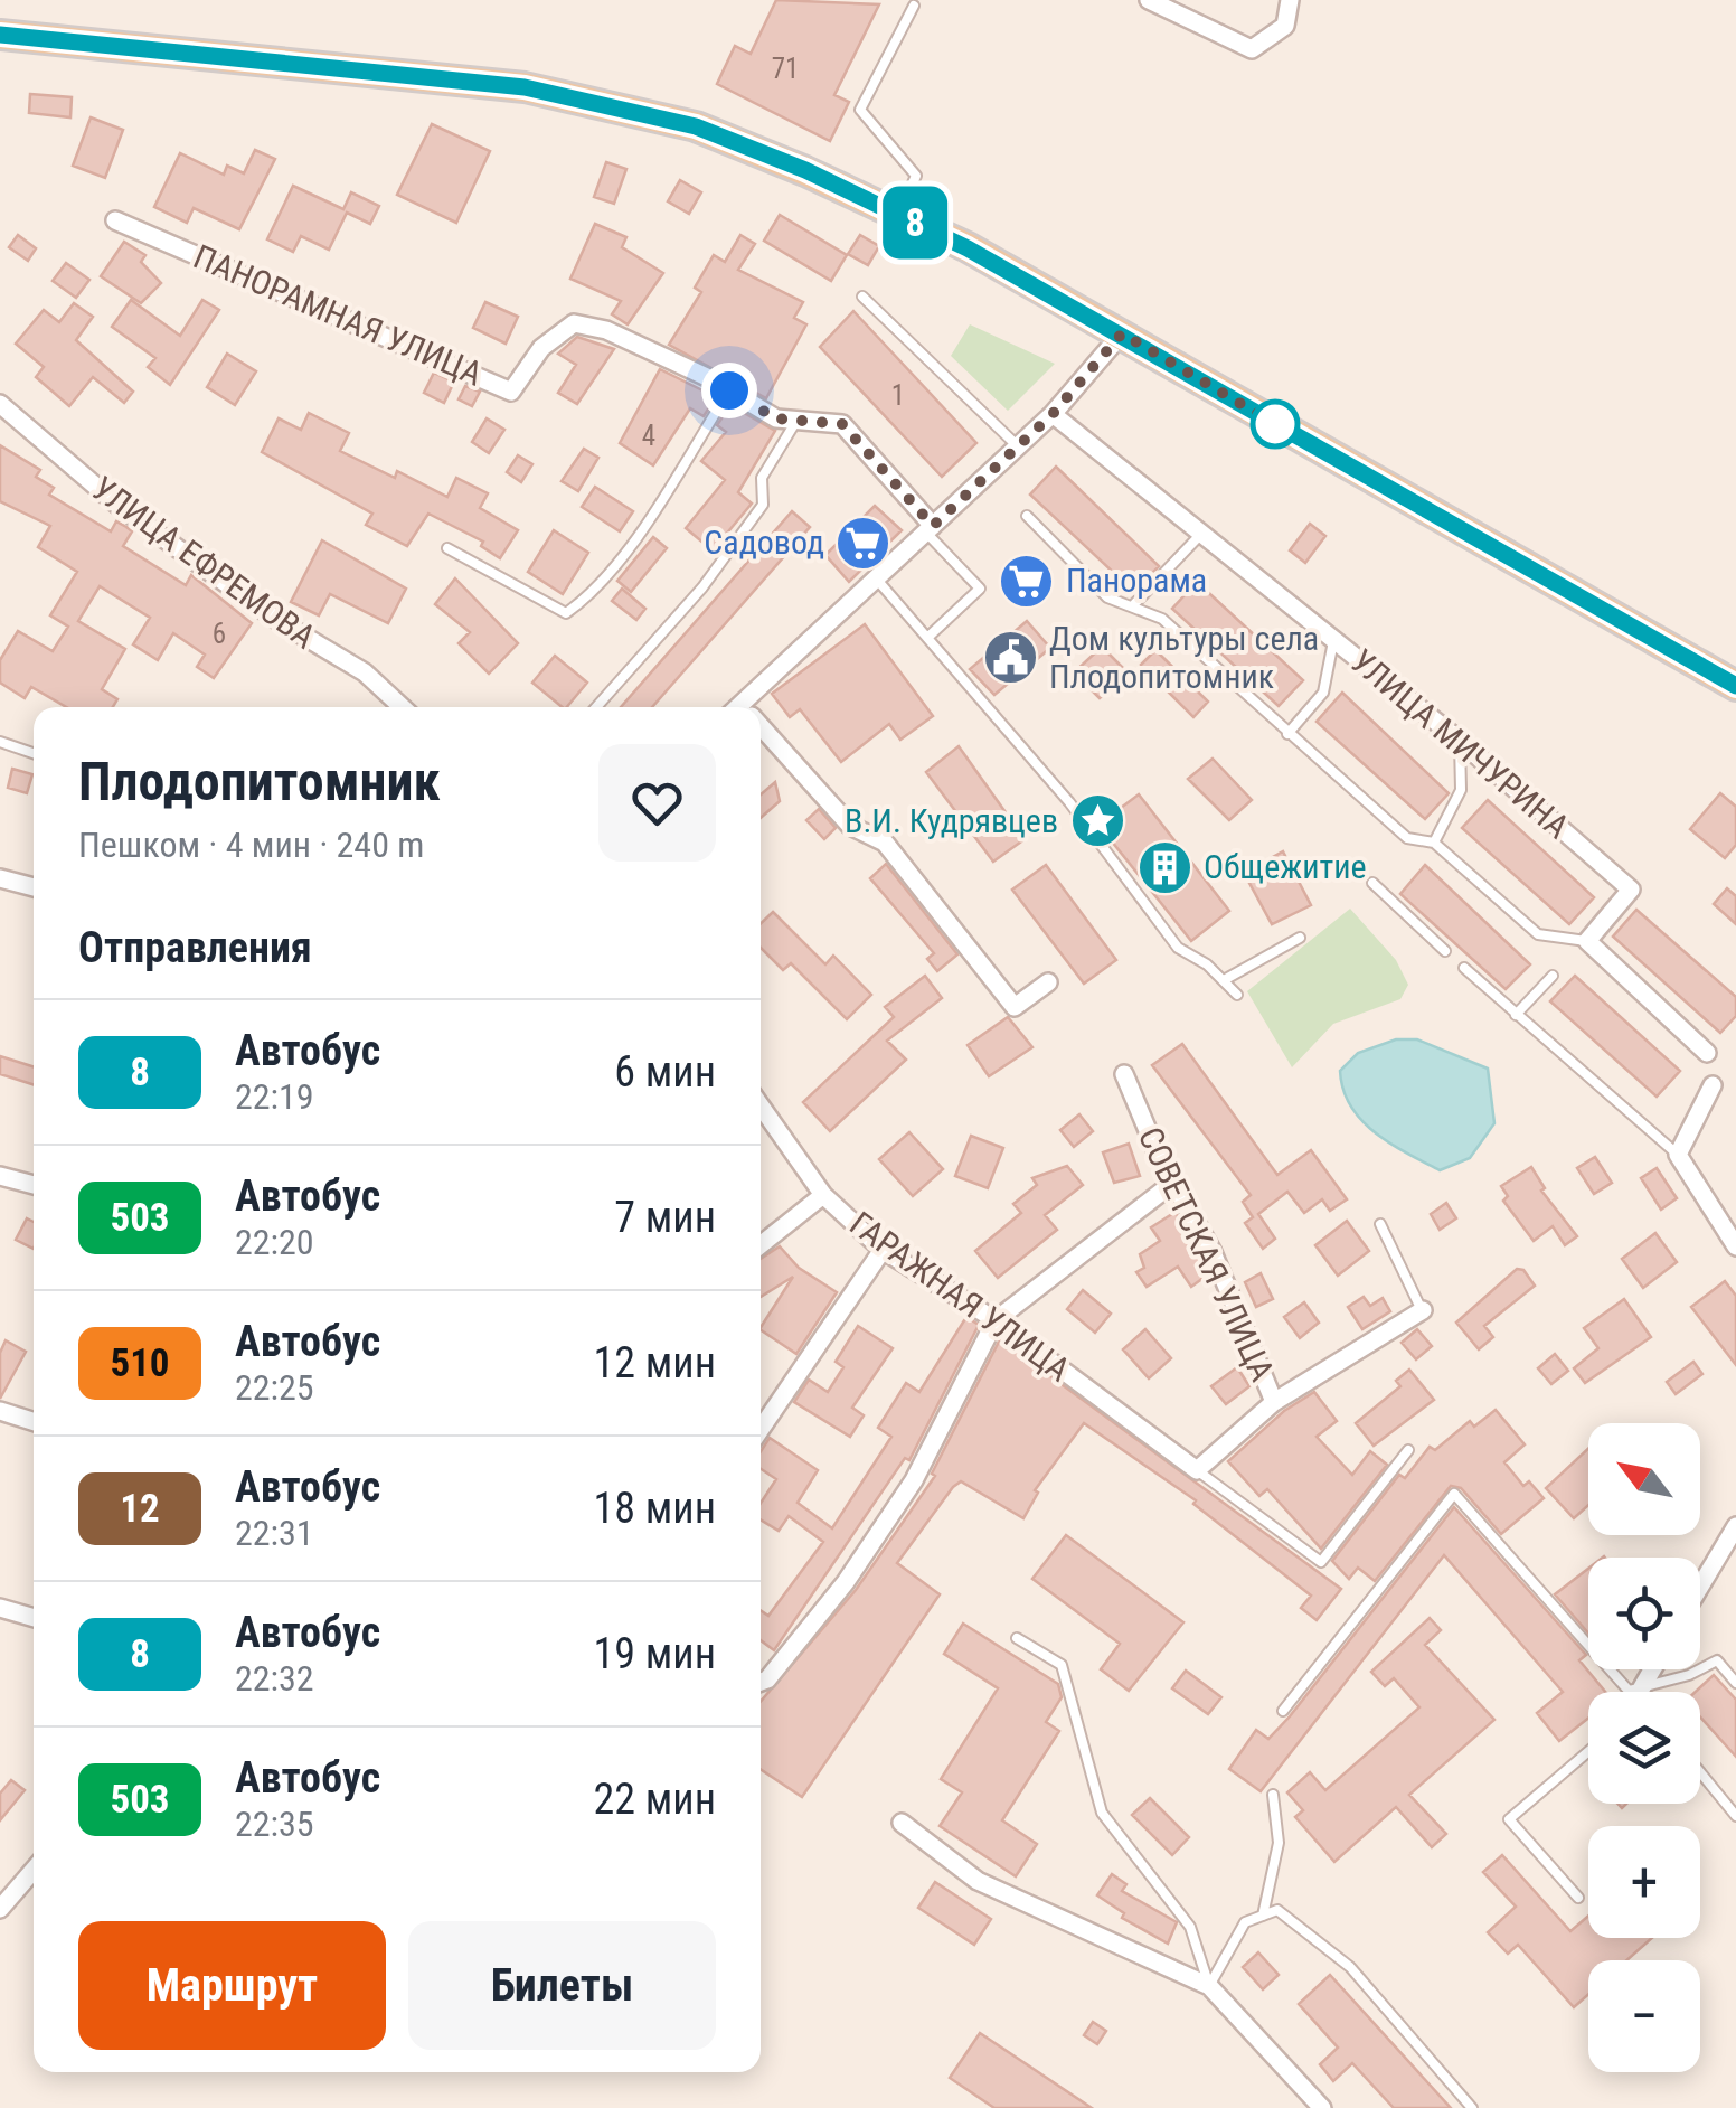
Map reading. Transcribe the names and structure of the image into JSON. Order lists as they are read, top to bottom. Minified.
{"streets":{"street":["ПАНОРАМНАЯ УЛИЦА","УЛИЦА ЕФРЕМОВА","УЛИЦА МИЧУРИНА","СОВЕТСКАЯ УЛИЦА","ГАРАЖНАЯ УЛИЦА"]},"crossings":[["СОВЕТСКАЯ УЛИЦА","ГАРАЖНАЯ УЛИЦА"]],"places":{"supermarket":["Садовод","Панорама"],"public building":["Дом культуры села Плодопитомник"],"place":["В.И. Кудрявцев"],"building":["Общежитие"]},"lines":["bus line 8"],"house_numbers":["71","1","4","6"],"north":"top left","page":{"on_map":"8","heading":[["Плодопитомник","Пешком · 4 мин · 240 m"],"Отправления"],"list":[{"mark":"8","name":"Автобус","note":"22:19","value":"6 мин"},{"mark":"503","name":"Автобус","note":"22:20","value":"7 мин"},{"mark":"510","name":"Автобус","note":"22:25","value":"12 мин"},{"mark":"12","name":"Автобус","note":"22:31","value":"18 мин"},{"mark":"8","name":"Автобус","note":"22:32","value":"19 мин"},{"mark":"503","name":"Автобус","note":"22:35","value":"22 мин"}],"map_buttons":["+","−"],"buttons":["Маршрут","Билеты"]}}
